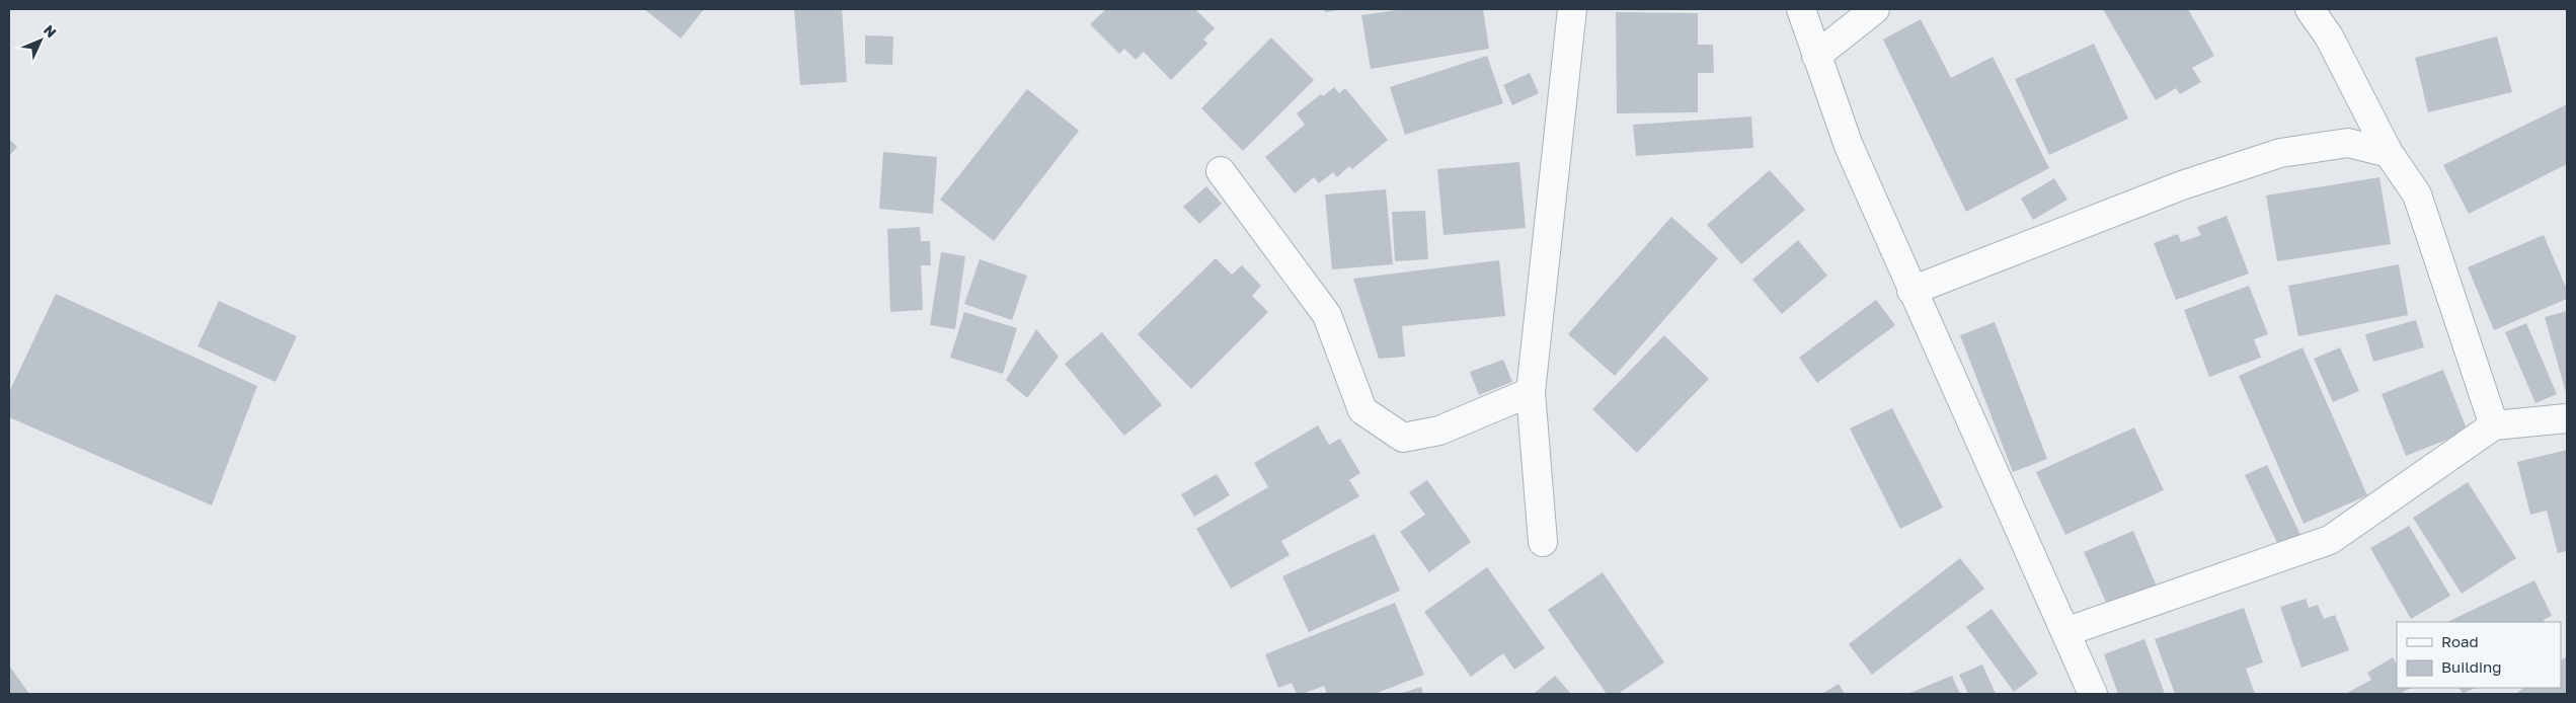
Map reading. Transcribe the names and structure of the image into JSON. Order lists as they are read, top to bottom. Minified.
{"legend":["Road","Building"],"north":"top right"}
